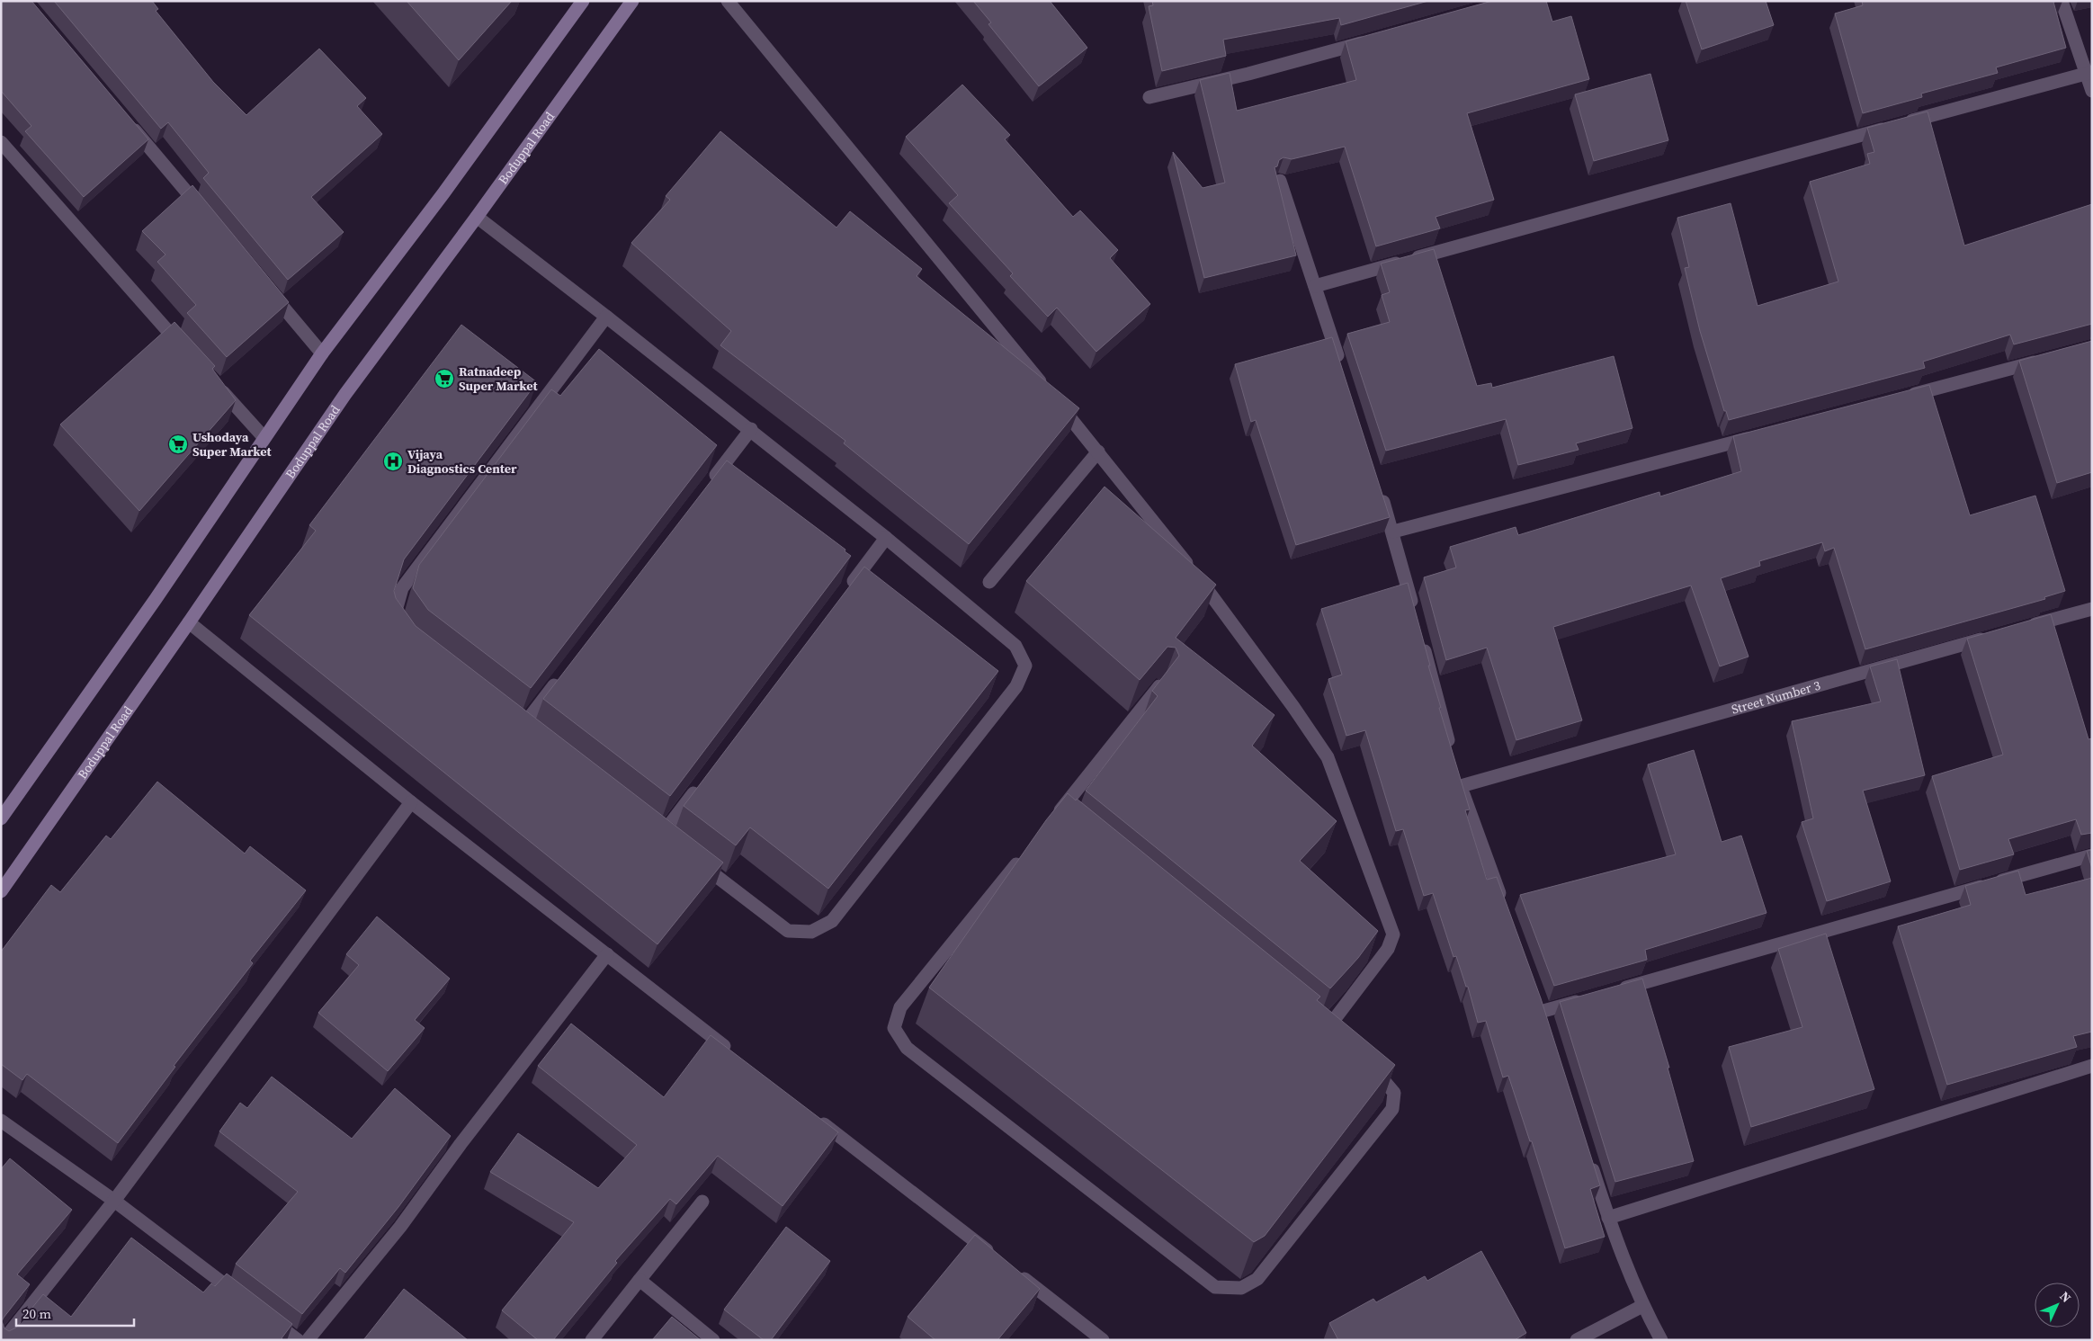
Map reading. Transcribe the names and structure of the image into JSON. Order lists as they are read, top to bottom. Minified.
{"streets":{"street":["Boduppal Road","Street Number 3"]},"places":{"supermarket":["Ratnadeep Super Market","Ushodaya Super Market"],"hospital":["Vijaya Diagnostics Center"]},"scale_bar":"20 m","north":"top right"}
